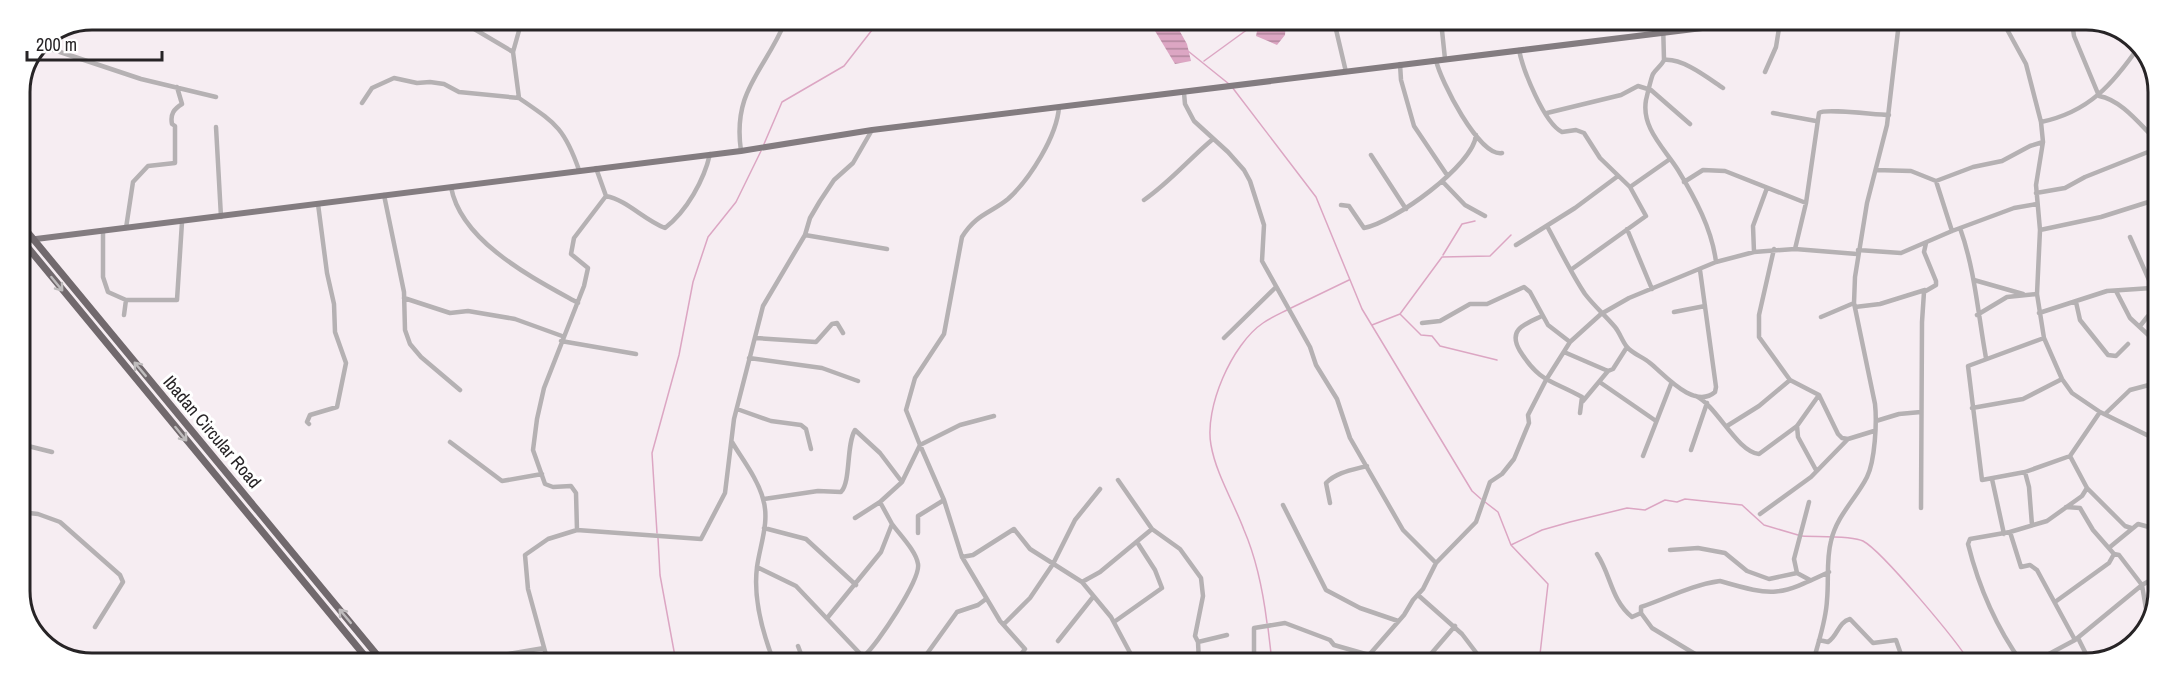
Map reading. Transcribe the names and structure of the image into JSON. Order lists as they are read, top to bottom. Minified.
{"streets":{"highway":["Ibadan Circular Road"]},"scale_bar":"200 m"}
